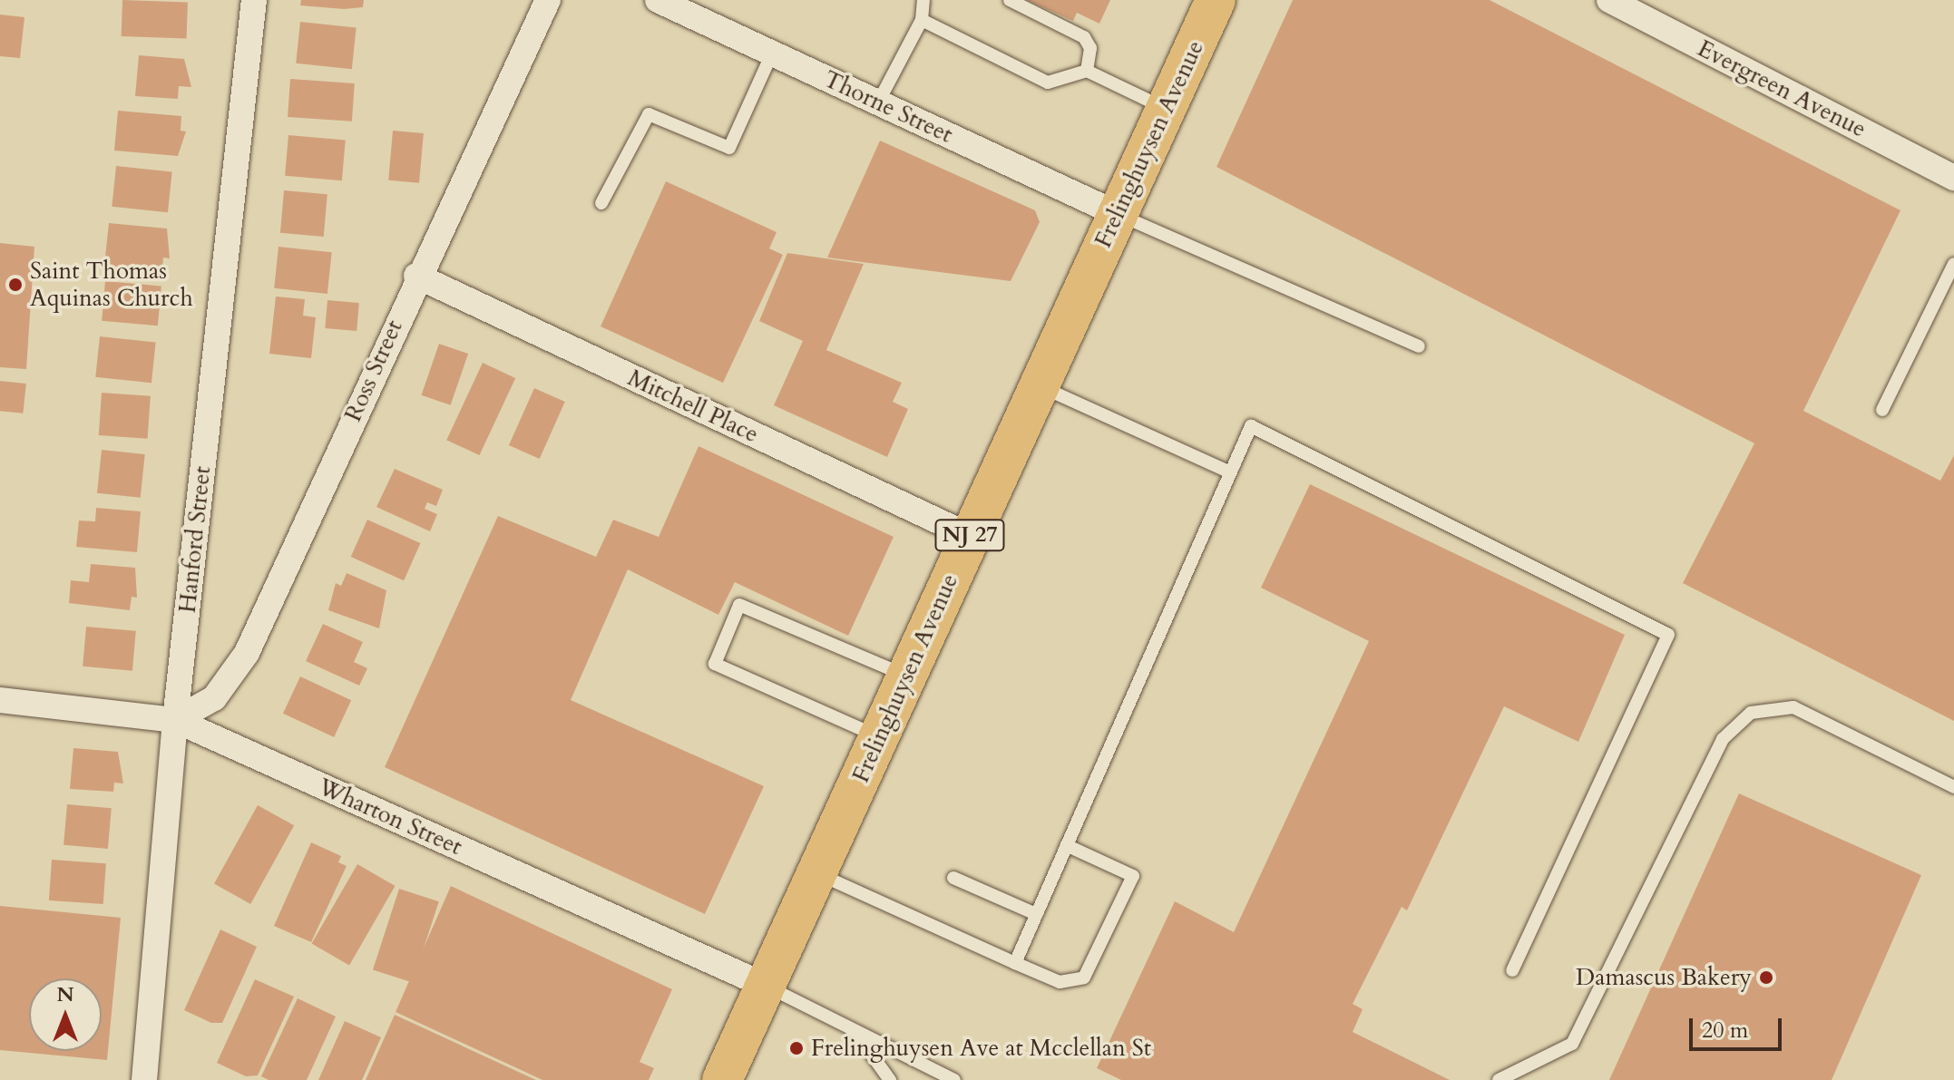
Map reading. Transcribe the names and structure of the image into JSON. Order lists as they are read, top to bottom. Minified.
{"streets":{"main road":["Frelinghuysen Avenue","NJ 27"],"street":["Evergreen Avenue","Thorne Street","Ross Street","Mitchell Place","Hanford Street","Wharton Street"]},"crossings":[["Thorne Street","Frelinghuysen Avenue"],["Frelinghuysen Avenue","Mitchell Place"],["Frelinghuysen Avenue","Wharton Street"],["Ross Street","Mitchell Place"],["Ross Street","Hanford Street"],["Ross Street","Wharton Street"],["Hanford Street","Wharton Street"]],"places":["Saint Thomas Aquinas Church","Damascus Bakery","Frelinghuysen Ave at Mcclellan St"],"scale_bar":"20 m","north":"top"}
